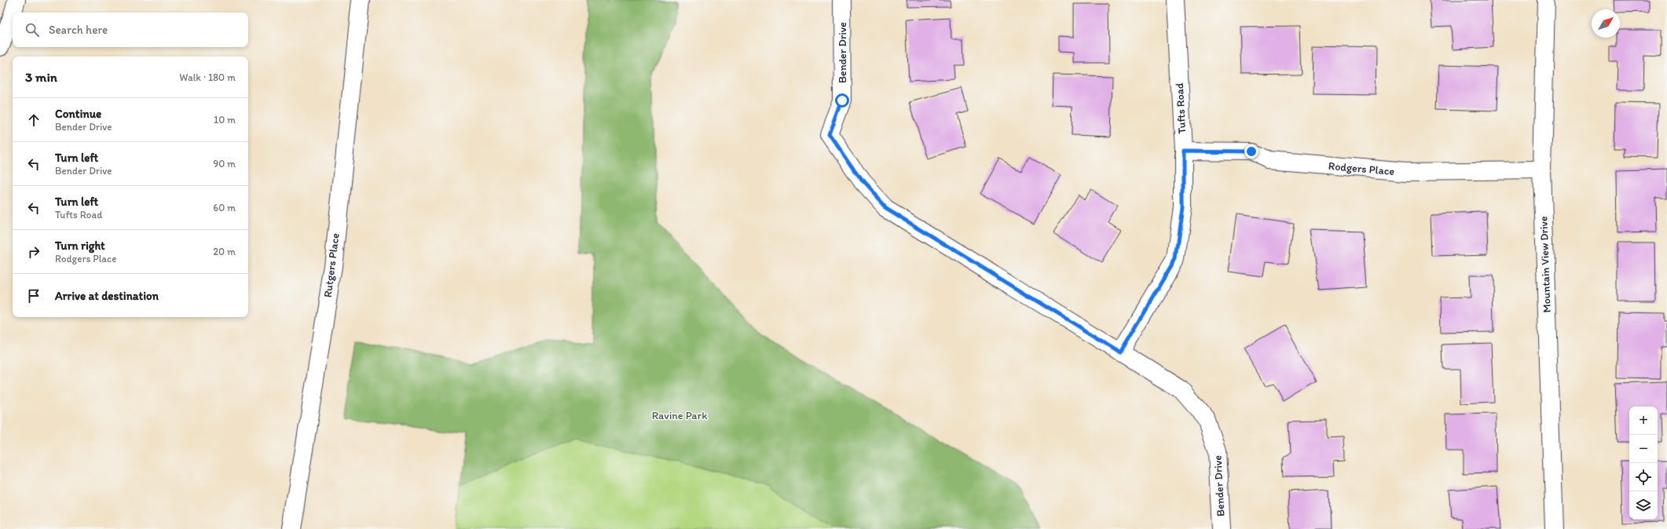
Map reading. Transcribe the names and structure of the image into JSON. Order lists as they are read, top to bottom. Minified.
{"streets":{"street":["Bender Drive","Tufts Road","Rodgers Place","Mountain View Drive","Rutgers Place"]},"crossings":[["Bender Drive","Tufts Road"],["Tufts Road","Rodgers Place"],["Rodgers Place","Mountain View Drive"]],"parks":["Ravine Park"],"north":"top right","page":{"search":"Search here","heading":["3 min","Walk · 180 m"],"list":[["Continue","Bender Drive","10 m"],["Turn left","Bender Drive","90 m"],["Turn left","Tufts Road","60 m"],["Turn right","Rodgers Place","20 m"],"Arrive at destination"],"map_buttons":["+","−"]}}
